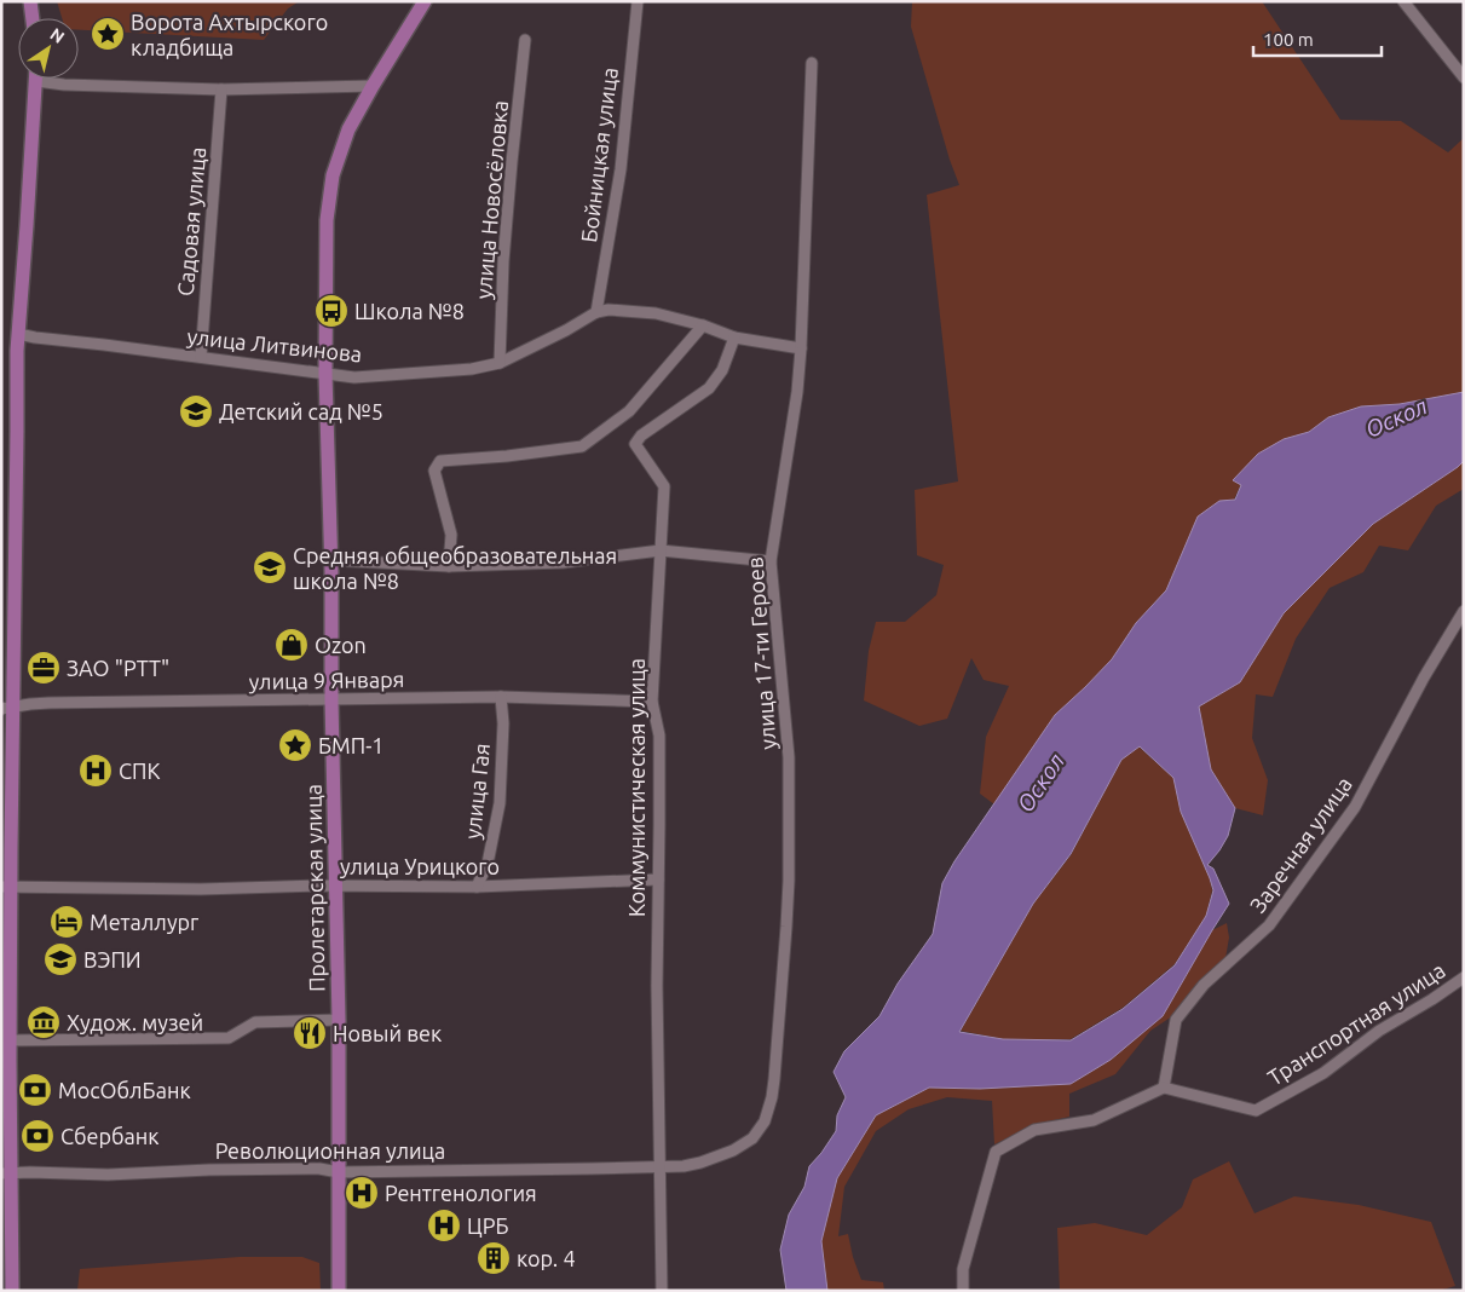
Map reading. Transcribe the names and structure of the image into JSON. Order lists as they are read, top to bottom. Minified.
{"streets":{"main road":["Пролетарская улица"],"street":["Бойницкая улица","улица Новосёловка","Садовая улица","улица Литвинова","улица 17-ти Героев","улица 9 Января","Коммунистическая улица","улица Гая","Заречная улица","улица Урицкого","Транспортная улица","Революционная улица"]},"crossings":[["Бойницкая улица","улица Литвинова"],["улица Новосёловка","улица Литвинова"],["Садовая улица","улица Литвинова"],["улица Литвинова","улица 17-ти Героев"],["улица Литвинова","Коммунистическая улица"],["улица Литвинова","Пролетарская улица"],["улица 17-ти Героев","Коммунистическая улица"],["улица 17-ти Героев","Революционная улица"],["улица 9 Января","Коммунистическая улица"],["улица 9 Января","улица Гая"],["улица 9 Января","Пролетарская улица"],["Коммунистическая улица","улица Урицкого"],["Коммунистическая улица","Революционная улица"],["улица Гая","улица Урицкого"],["Заречная улица","Транспортная улица"],["улица Урицкого","Пролетарская улица"],["Пролетарская улица","Революционная улица"]],"water":["Оскол"],"places":{"place":["Ворота Ахтырского кладбища","БМП-1"],"bus stop":["Школа №8"],"school or university":["Детский сад №5","Средняя общеобразовательная школа №8","ВЭПИ"],"shop":["Ozon"],"office":["ЗАО \"РТТ\""],"hospital":["СПК","Рентгенология","ЦРБ"],"hotel":["Металлург"],"museum":["Худож. музей"],"restaurant":["Новый век"],"bank":["МосОблБанк","Сбербанк"],"building":["кор. 4"]},"scale_bar":"100 m","north":"top right"}
